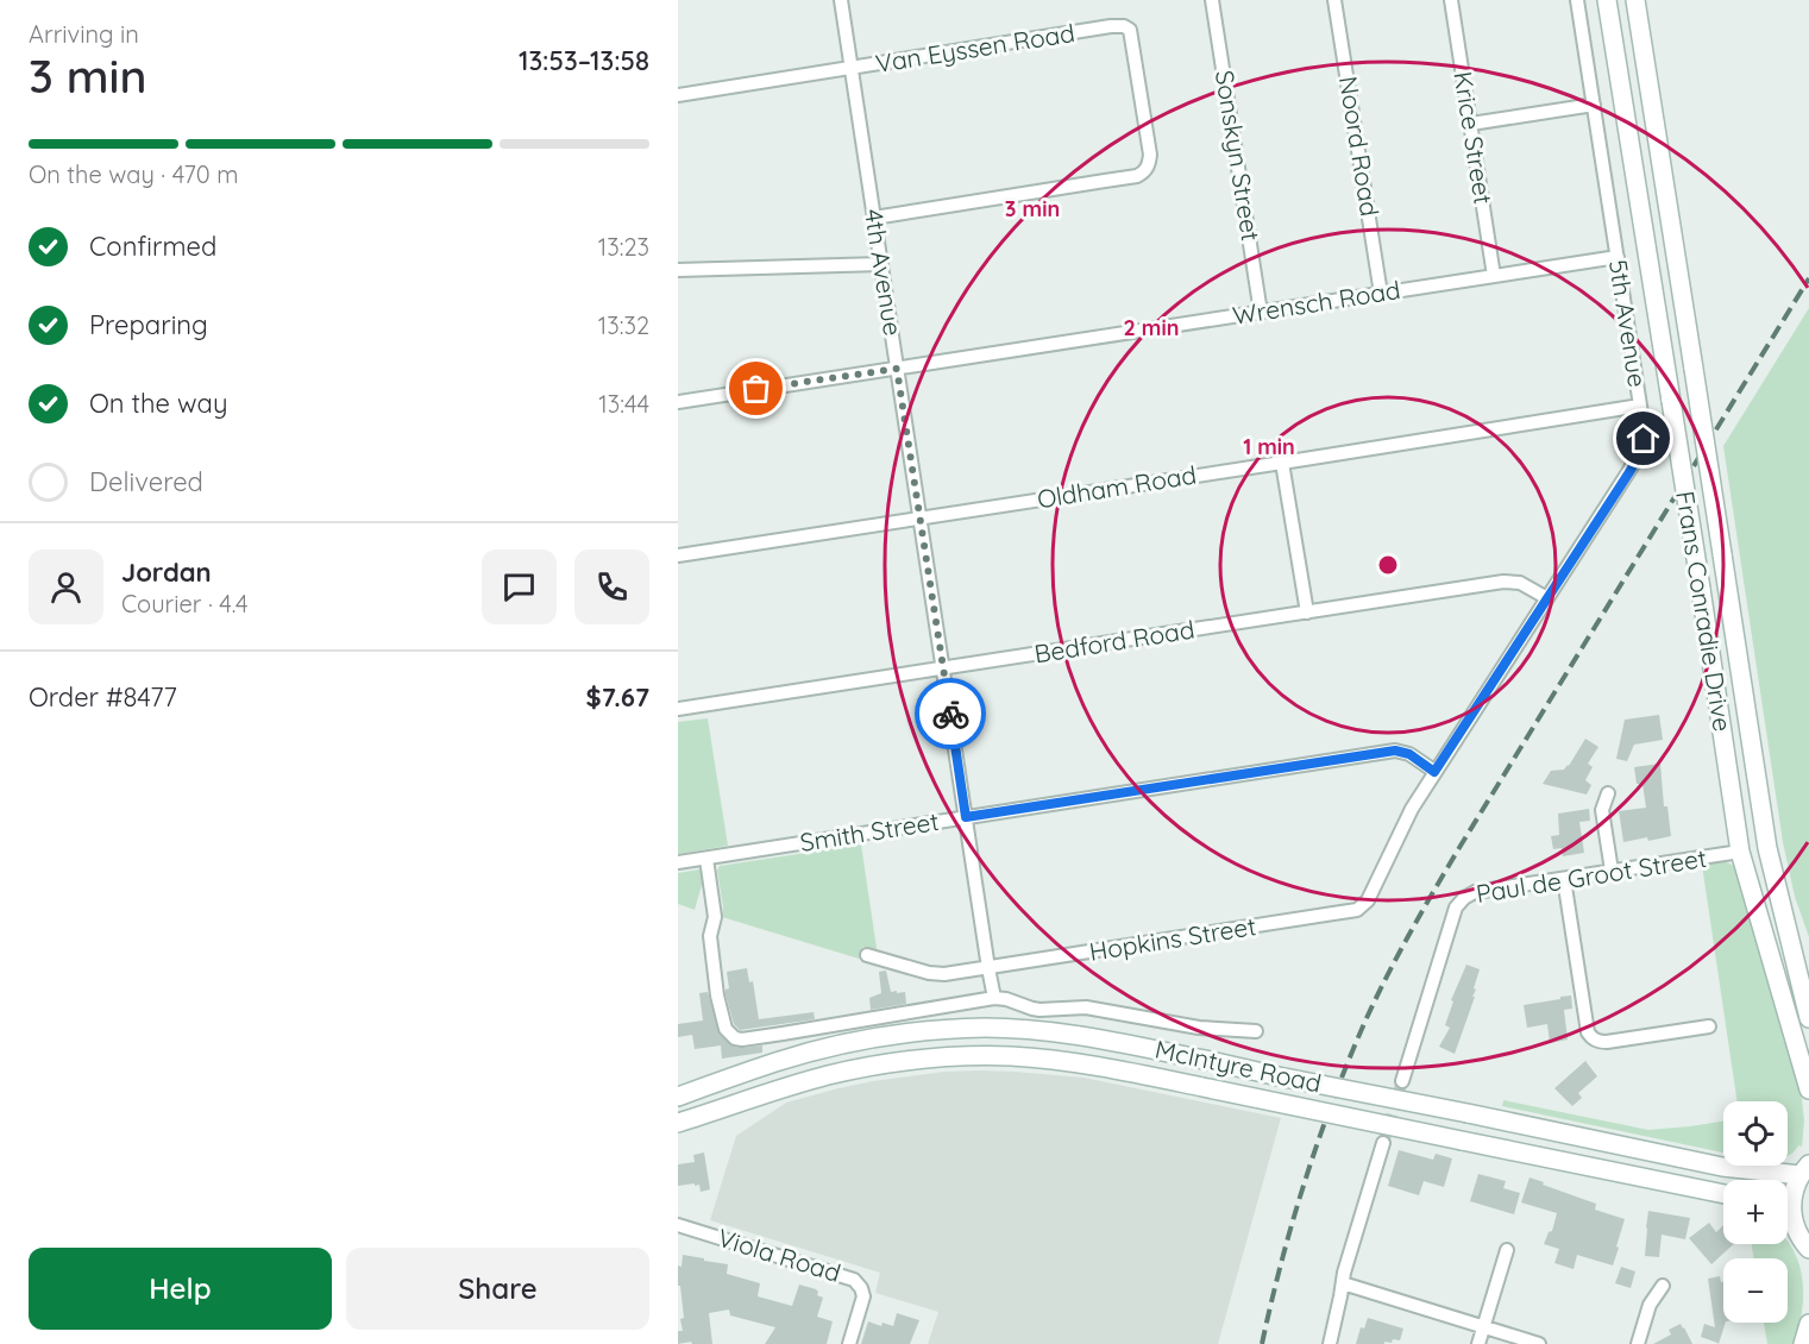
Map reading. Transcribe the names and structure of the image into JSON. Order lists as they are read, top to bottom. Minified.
{"streets":{"main road":["Frans Conradie Drive","McIntyre Road"],"street":["Van Eyssen Road","Krice Street","Noord Road","Sonskyn Street","4th Avenue","Wrensch Road","5th Avenue","Oldham Road","Bedford Road","Smith Street","Paul de Groot Street","Hopkins Street","Viola Road"]},"crossings":[["Van Eyssen Road","4th Avenue"],["Krice Street","Wrensch Road"],["Noord Road","Wrensch Road"],["Sonskyn Street","Wrensch Road"],["4th Avenue","Wrensch Road"],["4th Avenue","Oldham Road"],["4th Avenue","Bedford Road"],["4th Avenue","Smith Street"],["4th Avenue","Hopkins Street"],["Wrensch Road","5th Avenue"],["5th Avenue","Oldham Road"],["5th Avenue","Bedford Road"],["5th Avenue","Smith Street"],["5th Avenue","Hopkins Street"],["Frans Conradie Drive","Paul de Groot Street"]],"page":{"heading":["3 min","Arriving in","13:53–13:58"],"panel":["Jordan","Courier · 4.4","Order #8477","$7.67"],"bar":"On the way · 470 m","list":[["Confirmed","13:23"],["Preparing","13:32"],["On the way","13:44"],"Delivered"],"map_buttons":["+","−"],"buttons":["Help","Share"]},"rings":["3 min","2 min","1 min"]}
